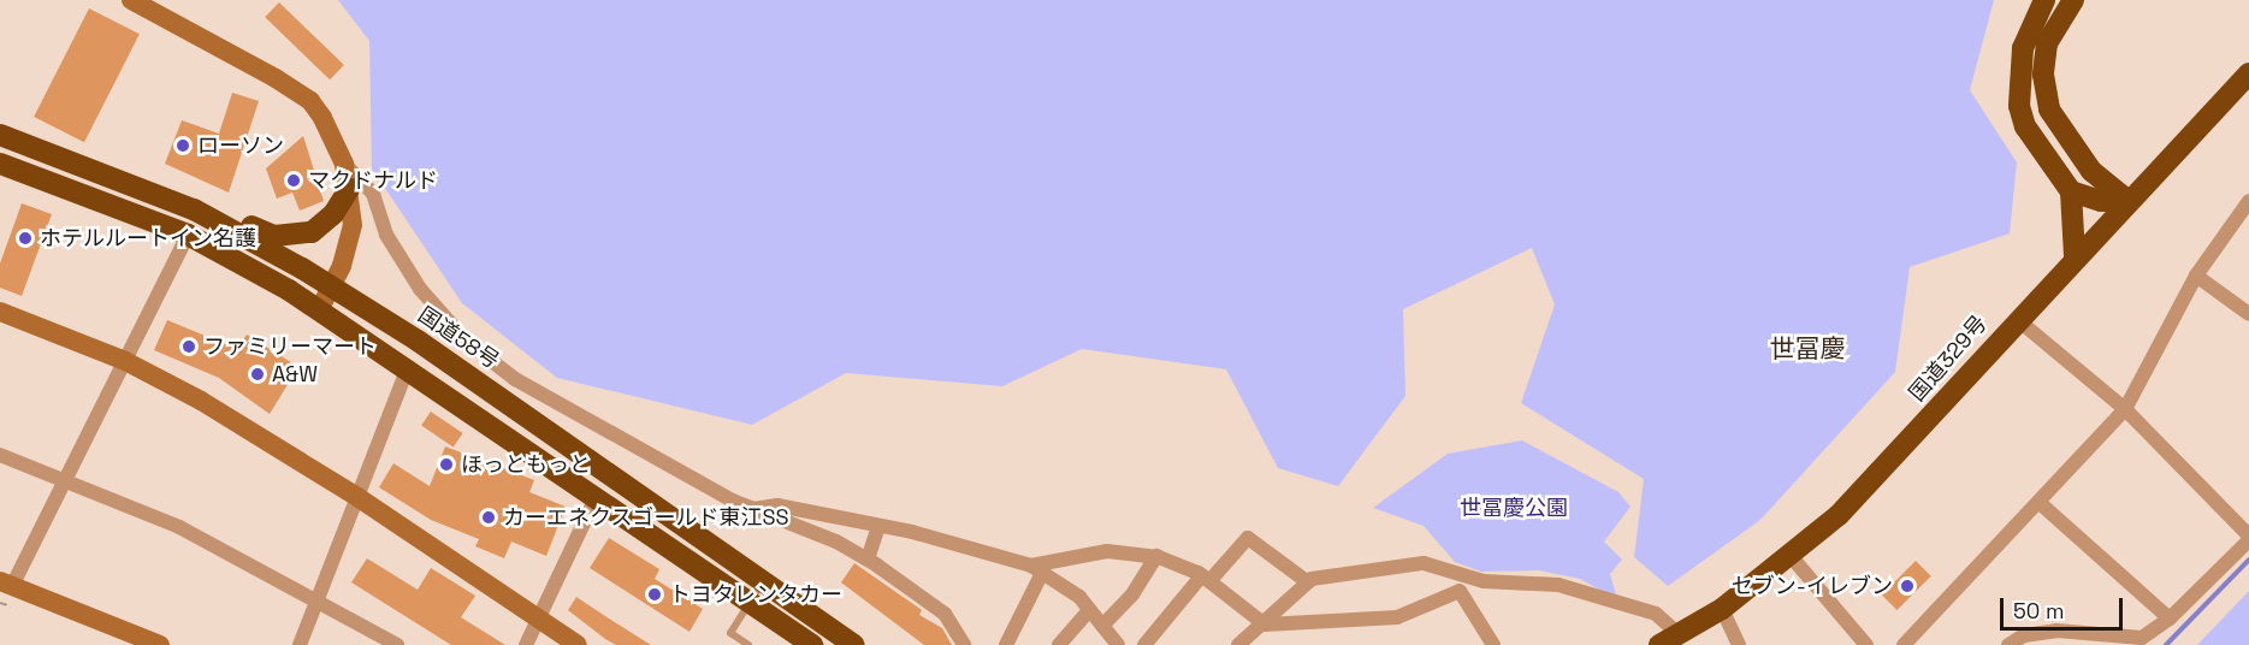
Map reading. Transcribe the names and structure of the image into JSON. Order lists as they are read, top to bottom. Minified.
{"streets":{"highway":["国道58号","国道329号"]},"districts":["世冨慶"],"parks":["世冨慶公園"],"places":["ローソン","マクドナルド","ホテルルートイン名護","ファミリーマート","A&W","ほっともっと","カーエネクスゴールド東江SS","セブン-イレブン","トヨタレンタカー"],"scale_bar":"50 m"}
